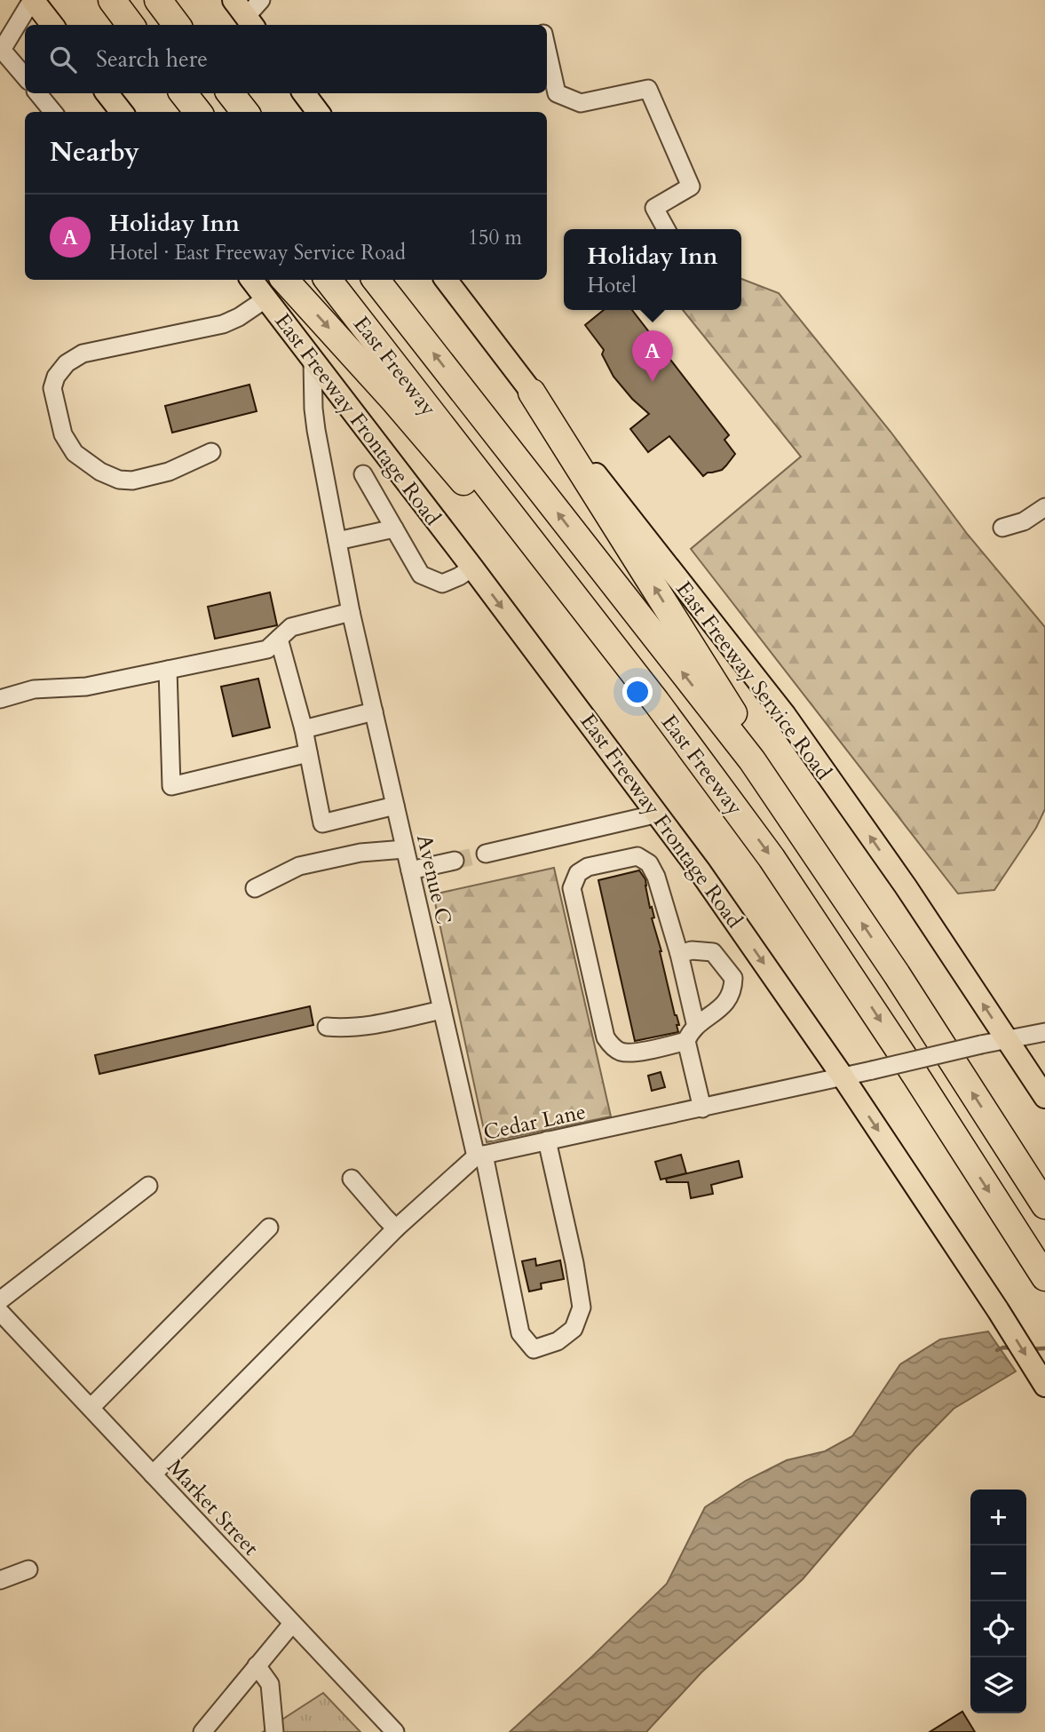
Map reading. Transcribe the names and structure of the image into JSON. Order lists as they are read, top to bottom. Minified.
{"streets":{"highway":["East Freeway"],"main road":["East Freeway Frontage Road","East Freeway Service Road"],"street":["Avenue C","Cedar Lane","Market Street"]},"crossings":[["East Freeway Frontage Road","Avenue C"],["East Freeway Frontage Road","Cedar Lane"],["East Freeway Service Road","Cedar Lane"],["Avenue C","Cedar Lane"],["Cedar Lane","Market Street"]],"one_way":["East Freeway Frontage Road","East Freeway Service Road"],"page":{"search":"Search here","heading":"Nearby","list":[{"mark":"A","name":"Holiday Inn","note":"Hotel · East Freeway Service Road","value":"150 m"}],"popup":["Holiday Inn","Hotel"],"pins":"A","map_buttons":["+","−"]}}
